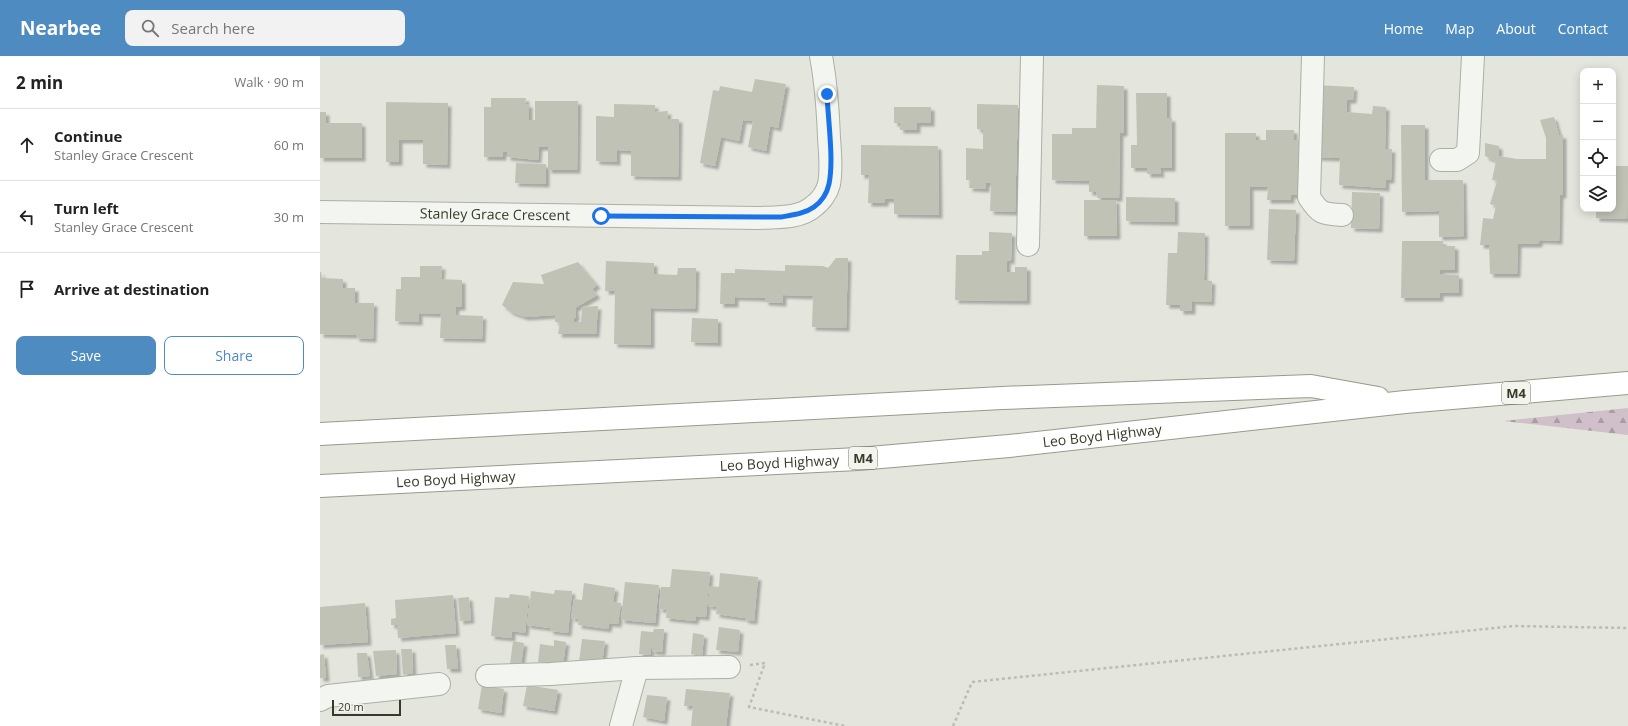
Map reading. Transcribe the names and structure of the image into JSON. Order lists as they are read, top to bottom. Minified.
{"streets":{"highway":["M4","Leo Boyd Highway"],"street":["Stanley Grace Crescent"]},"scale_bar":"20 m","page":{"header":"Nearbee","search":"Search here","nav":["Home","Map","About","Contact"],"heading":["2 min","Walk · 90 m"],"map_buttons":["+","−"],"list":[["Continue","Stanley Grace Crescent","60 m"],["Turn left","Stanley Grace Crescent","30 m"],"Arrive at destination"],"buttons":["Save","Share"],"scale":"20 m"}}
